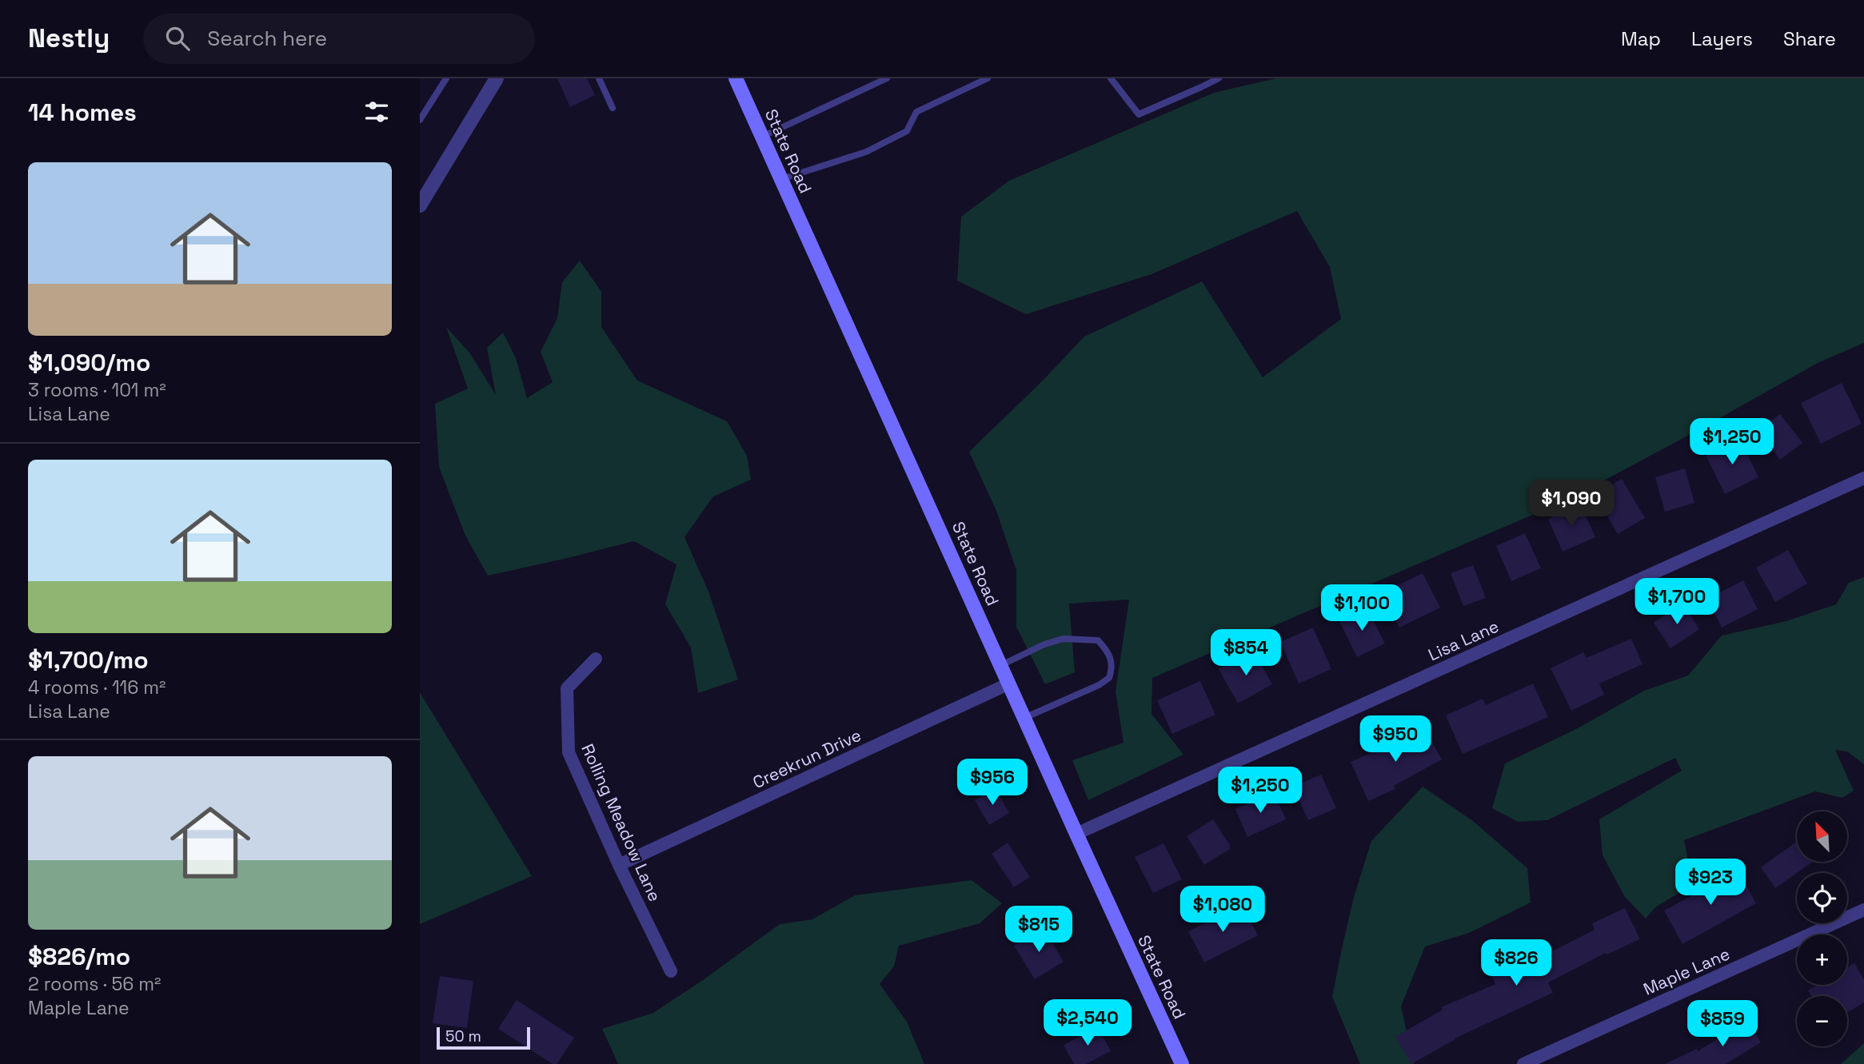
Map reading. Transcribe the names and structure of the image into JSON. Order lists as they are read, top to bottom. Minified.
{"streets":{"main road":["State Road"],"street":["Lisa Lane","Creekrun Drive","Rolling Meadow Lane","Maple Lane"]},"crossings":[["State Road","Lisa Lane"],["State Road","Creekrun Drive"],["Creekrun Drive","Rolling Meadow Lane"]],"scale_bar":"50 m","north":"top left","page":{"header":"Nestly","search":"Search here","nav":["Map","Layers","Share"],"heading":"14 homes","list":[{"name":"$1,090/mo","note":"3 rooms · 101 m² · Lisa Lane"},{"name":"$1,700/mo","note":"4 rooms · 116 m² · Lisa Lane"},{"name":"$826/mo","note":"2 rooms · 56 m² · Maple Lane"}],"price":["$1,250","$1,090","$1,700","$1,100","$854","$950","$956","$1,250","$923","$1,080","$815","$826","$2,540","$859"],"map_buttons":["+","−"],"scale":"50 m"}}
